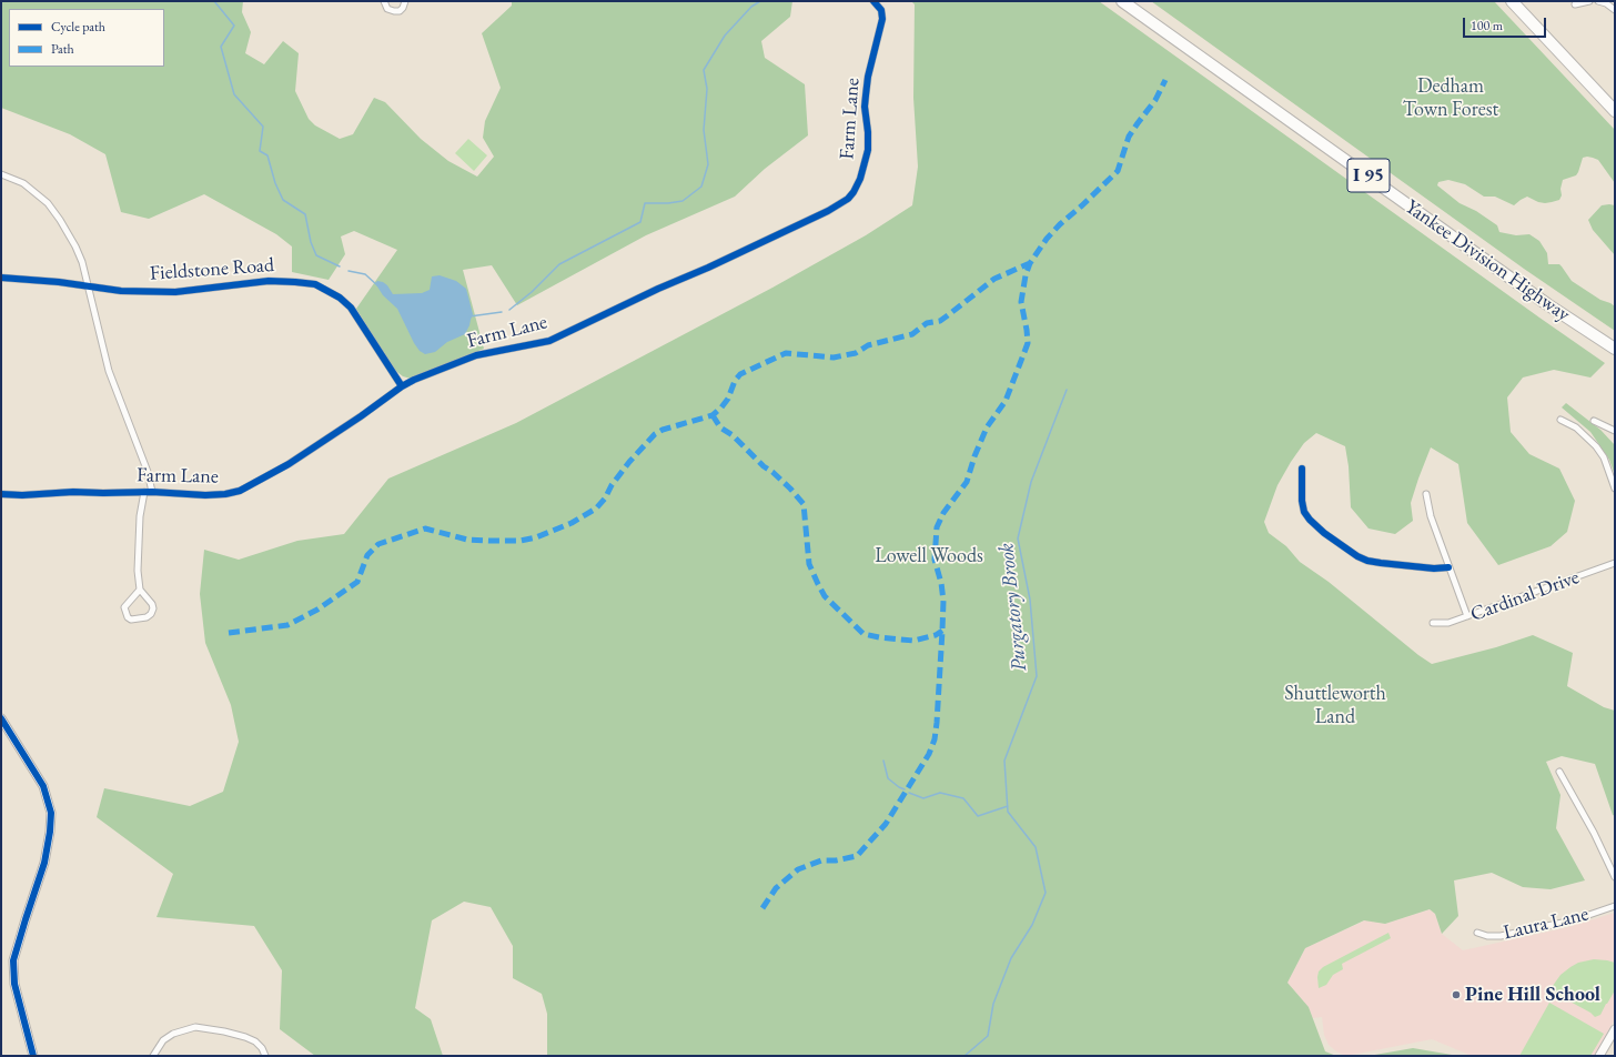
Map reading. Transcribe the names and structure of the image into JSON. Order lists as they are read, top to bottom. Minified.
{"streets":{"highway":["I 95","Yankee Division Highway"],"street":["Farm Lane","Fieldstone Road","Cardinal Drive","Laura Lane"]},"crossings":[["Farm Lane","Fieldstone Road"]],"water":["Purgatory Brook"],"parks":["Dedham Town Forest","Lowell Woods","Shuttleworth Land"],"places":["Pine Hill School"],"legend":["Cycle path","Path"],"scale_bar":"100 m"}
